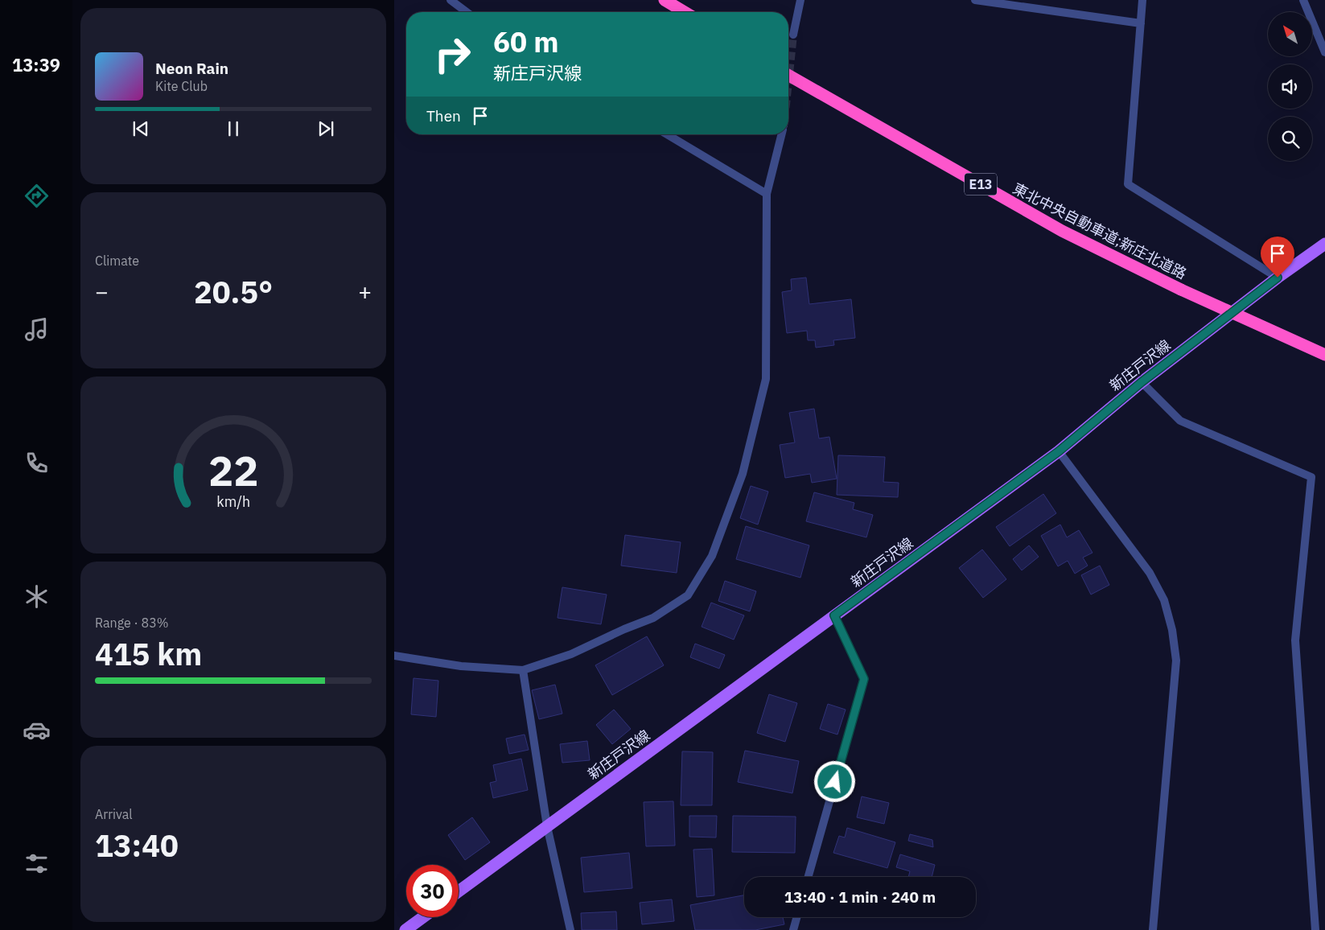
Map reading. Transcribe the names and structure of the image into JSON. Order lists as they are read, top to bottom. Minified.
{"streets":{"highway":["E13","東北中央自動車道;新庄北道路"],"main road":["新庄戸沢線"]},"north":"top left","page":{"tabs":"13:39","turn":["60 m","新庄戸沢線"],"song":["Neon Rain","Kite Club"],"then":"Then","tile":["Climate",["Range · 83%","415 km"],["Arrival","13:40"]],"heat":["−","20.5°","+"],"limit":"30","trip":"13:40 · 1 min · 240 m","gauge":["22","km/h"]}}
